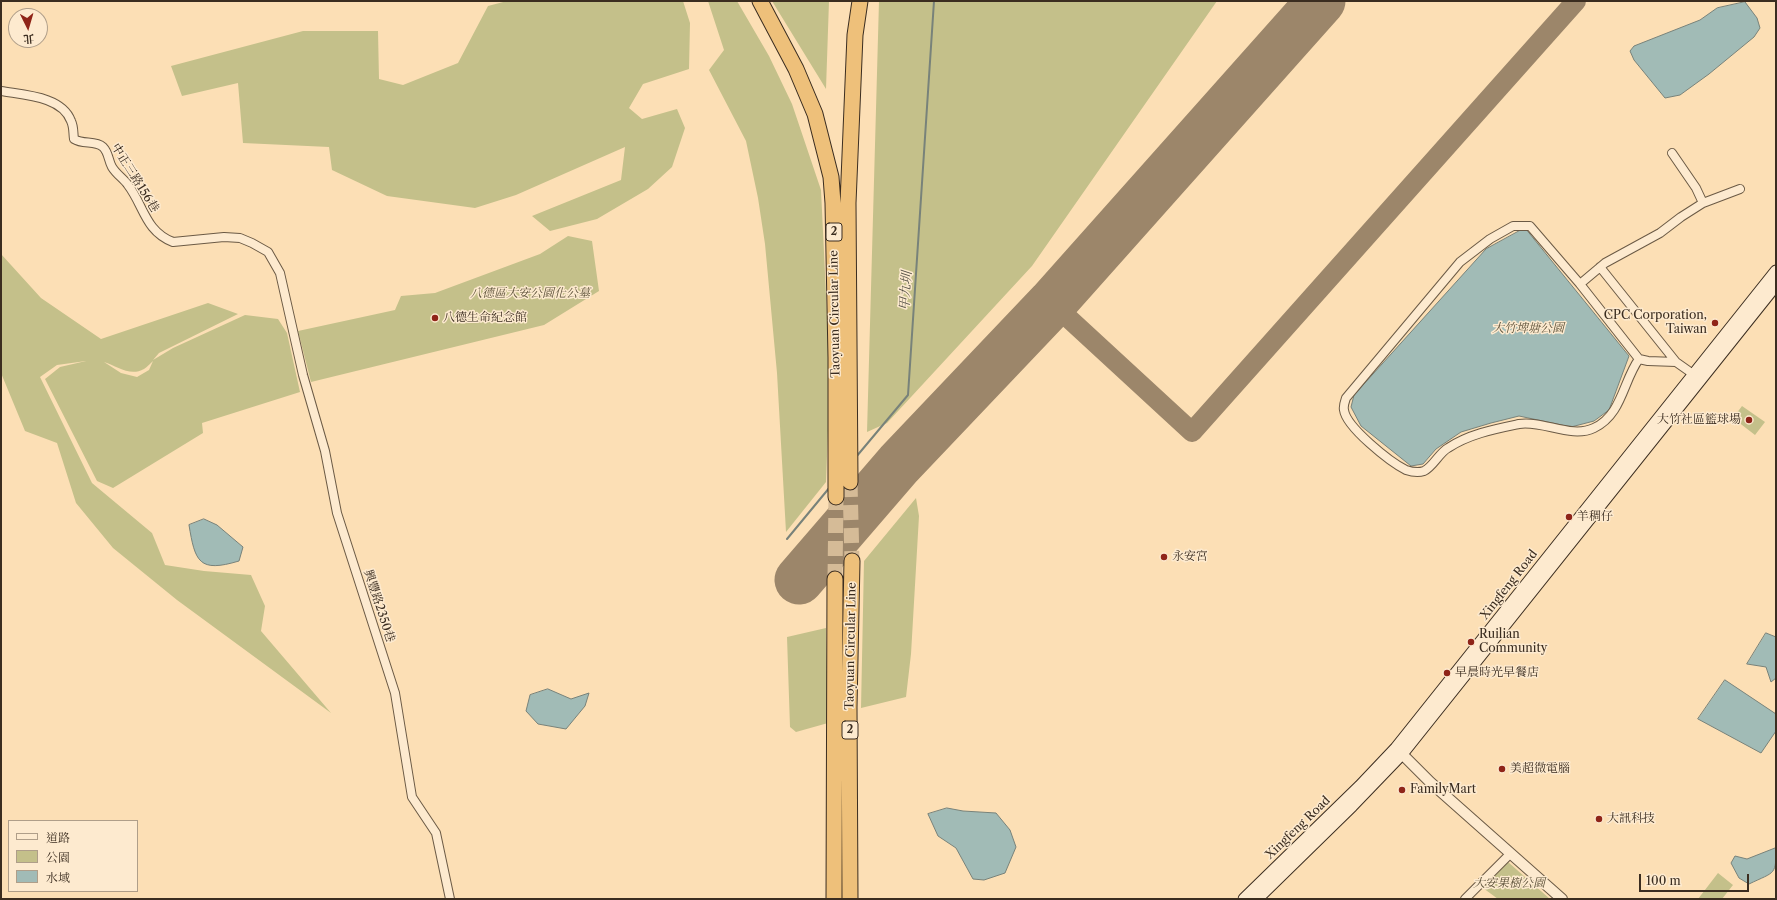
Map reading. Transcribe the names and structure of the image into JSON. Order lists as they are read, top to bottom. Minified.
{"streets":{"highway":["2","Taoyuan Circular Line"],"main road":["Xingfeng Road"],"street":["中正三路156巷","興豐路2350巷"]},"crossings":[["中正三路156巷","興豐路2350巷"]],"water":["甲九圳"],"parks":["八德區大安公園化公墓","大竹埤塘公園","大安果樹公園"],"places":["八德生命紀念館","CPC Corporation, Taiwan","大竹社區籃球場","羊稠仔","永安宮","Ruilian Community","早晨時光早餐店","美超微電腦","FamilyMart","大訊科技"],"legend":["道路","公園","水域"],"scale_bar":"100 m","north":"bottom"}
